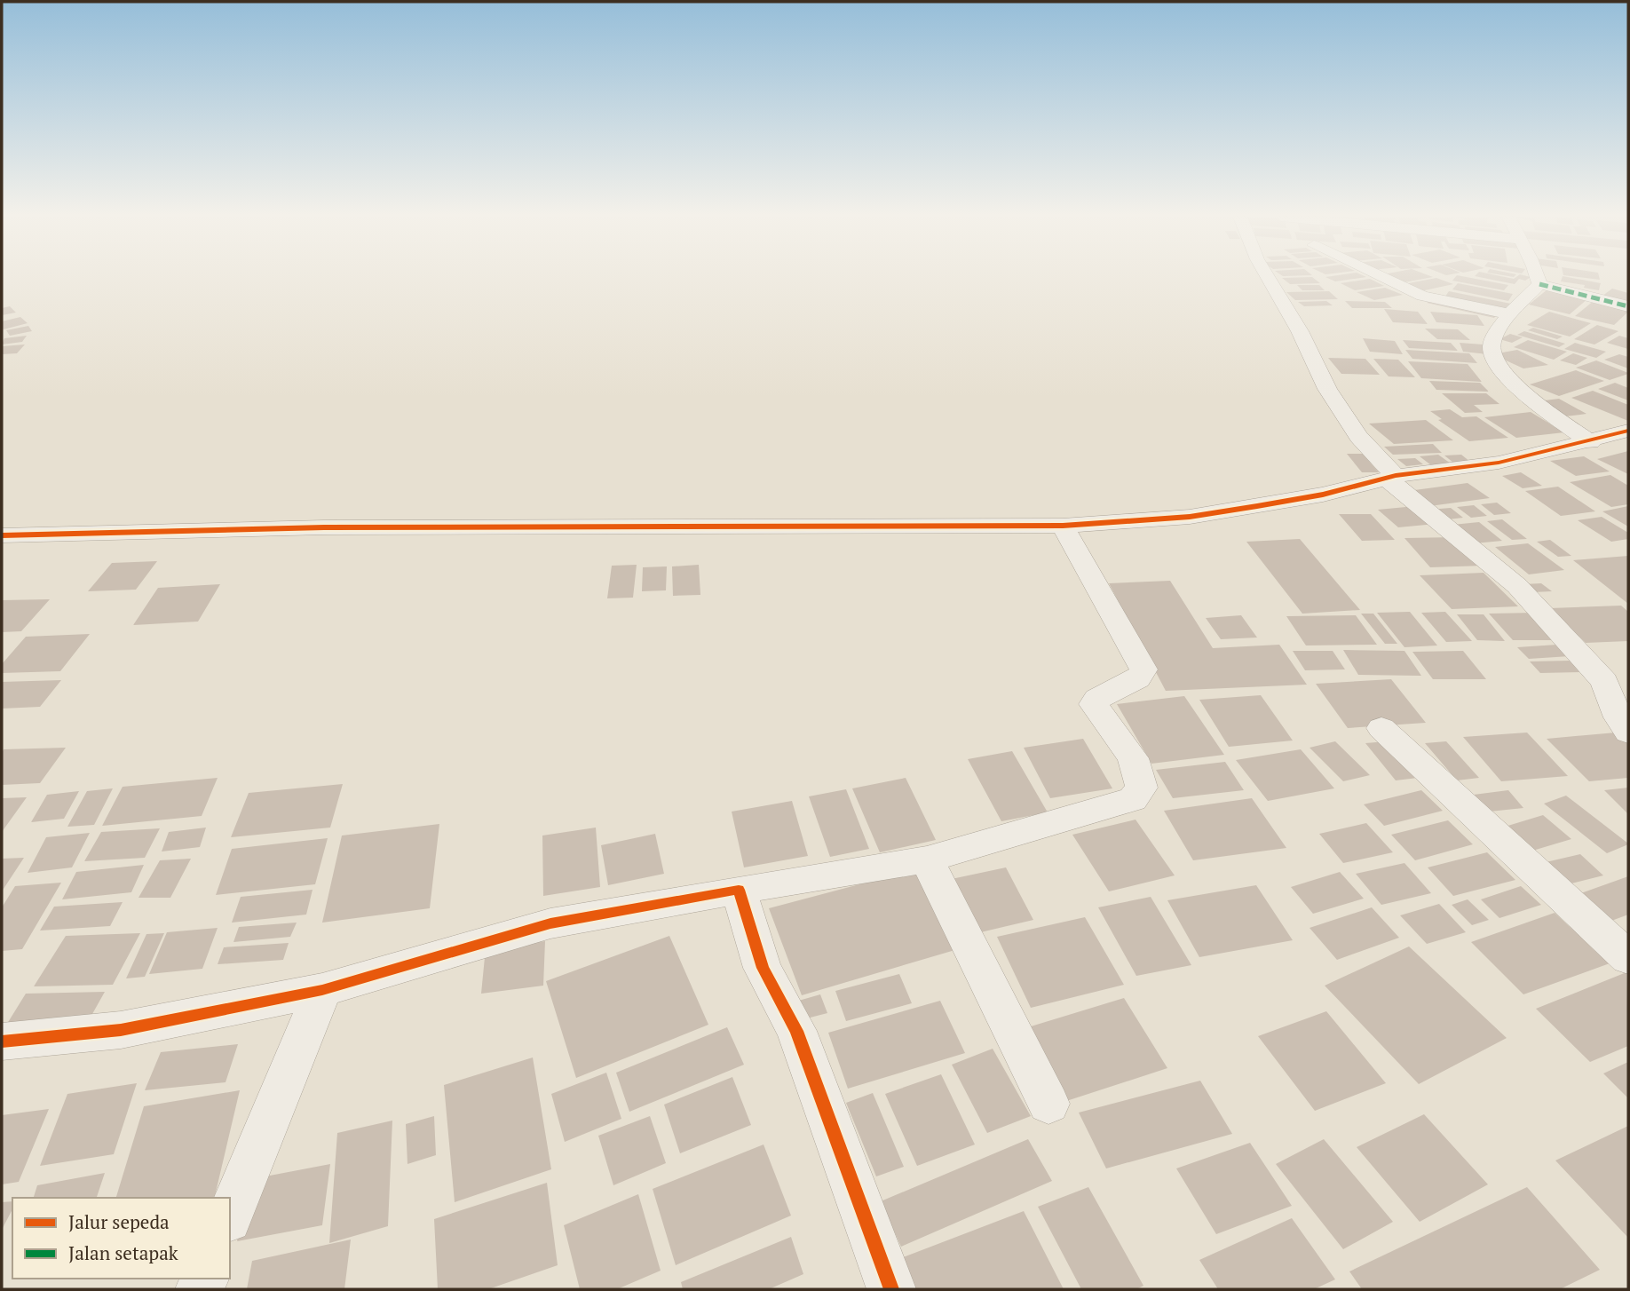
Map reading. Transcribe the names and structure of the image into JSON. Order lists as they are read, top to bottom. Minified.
{"legend":["Jalur sepeda","Jalan setapak"]}
